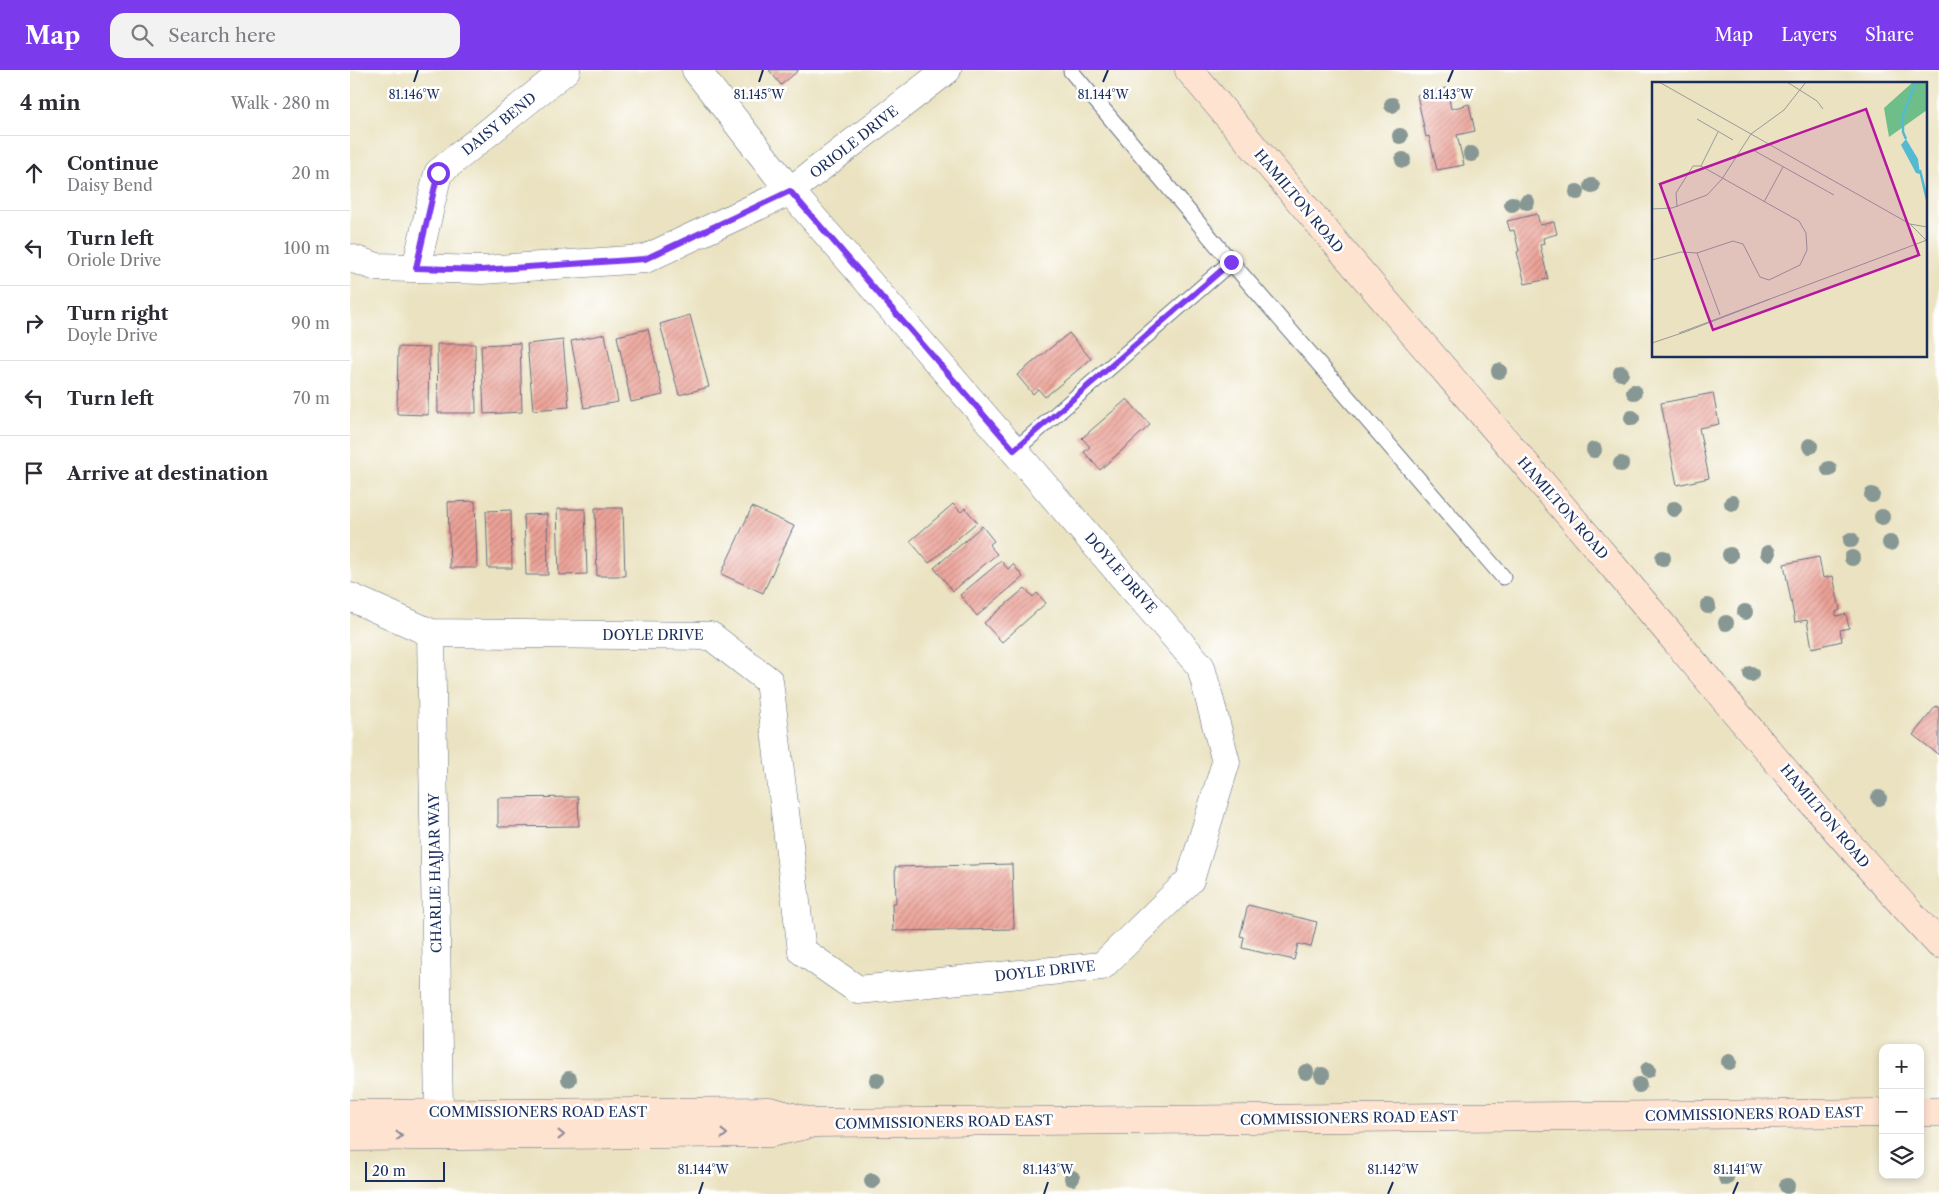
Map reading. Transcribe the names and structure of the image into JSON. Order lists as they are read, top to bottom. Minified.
{"streets":{"main road":["HAMILTON ROAD","COMMISSIONERS ROAD EAST"],"street":["DAISY BEND","ORIOLE DRIVE","DOYLE DRIVE","CHARLIE HAJJAR WAY"]},"crossings":[["DAISY BEND","ORIOLE DRIVE"],["ORIOLE DRIVE","DOYLE DRIVE"],["DOYLE DRIVE","CHARLIE HAJJAR WAY"],["CHARLIE HAJJAR WAY","COMMISSIONERS ROAD EAST"]],"scale_bar":"20 m","page":{"header":"Map","search":"Search here","nav":["Map","Layers","Share"],"heading":["4 min","Walk · 280 m"],"list":[["Continue","Daisy Bend","20 m"],["Turn left","Oriole Drive","100 m"],["Turn right","Doyle Drive","90 m"],["Turn left","70 m"],"Arrive at destination"],"map_buttons":["+","−"],"scale":"20 m"},"coordinates":["81.146°W","81.145°W","81.144°W","81.143°W","81.142°W","81.141°W"]}
